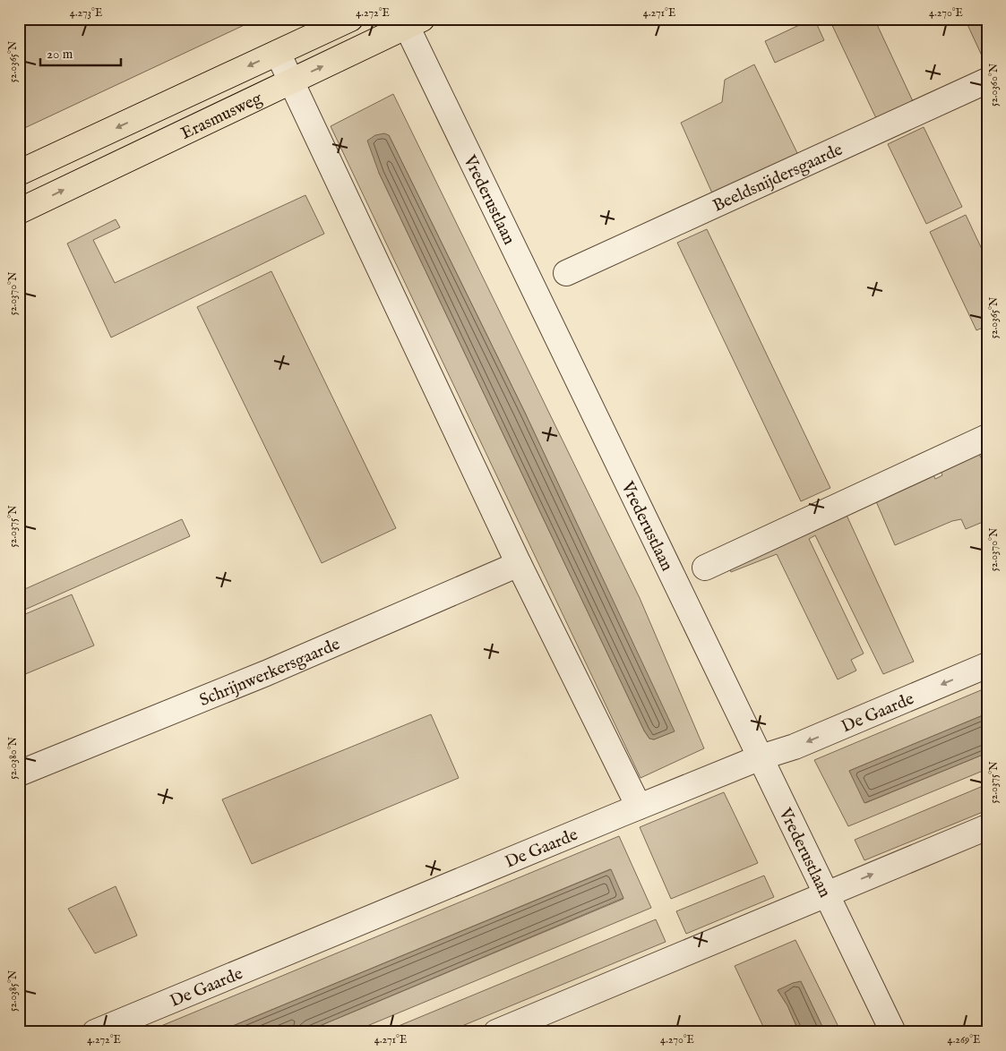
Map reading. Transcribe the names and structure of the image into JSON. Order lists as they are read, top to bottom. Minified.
{"streets":{"main road":["Erasmusweg"],"street":["Beeldsnijdersgaarde","Vrederustlaan","Schrijnwerkersgaarde","De Gaarde"]},"crossings":[["Erasmusweg","Vrederustlaan"],["Vrederustlaan","De Gaarde"]],"scale_bar":"20 m","coordinates":["4.273°E","4.272°E","4.271°E","4.270°E","52.0365°N","52.0360°N","52.0370°N","52.0375°N","52.0380°N","52.0385°N","4.269°E"]}
